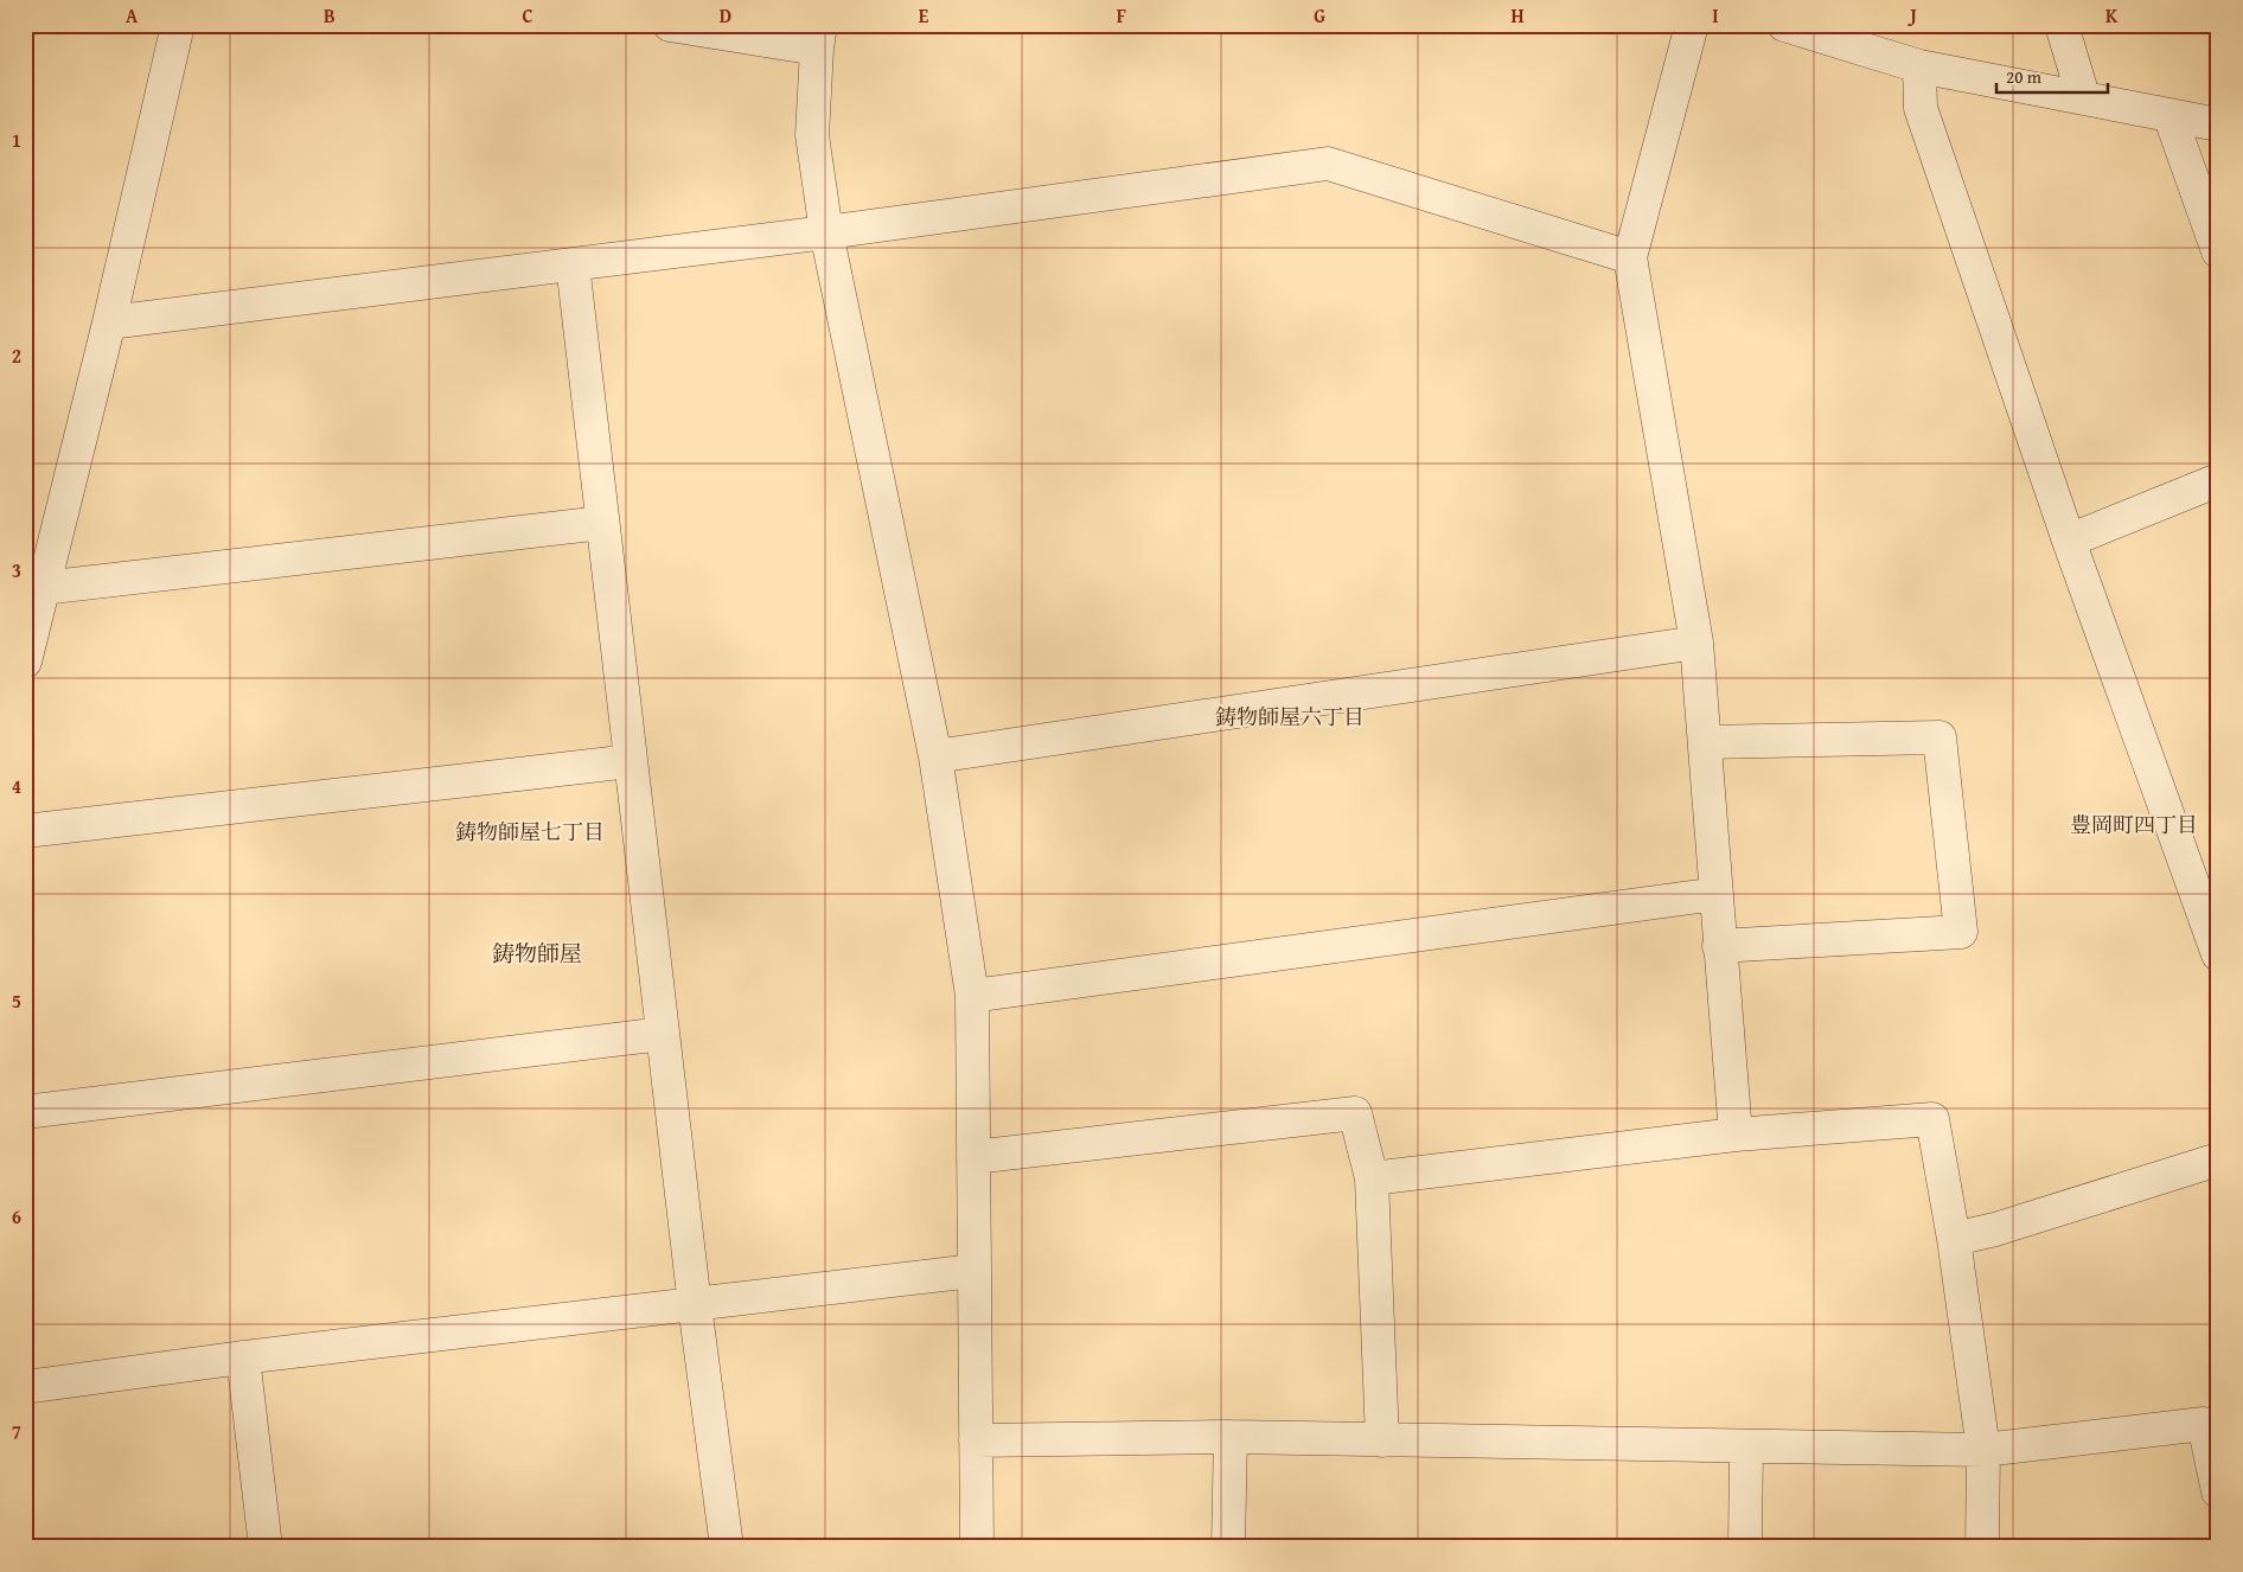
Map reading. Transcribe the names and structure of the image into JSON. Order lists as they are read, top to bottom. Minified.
{"districts":["鋳物師屋六丁目","豊岡町四丁目","鋳物師屋七丁目","鋳物師屋"],"scale_bar":"20 m","grid":{"columns":["A","B","C","D","E","F","G","H","I","J","K"],"rows":["1","2","3","4","5","6","7"]}}
